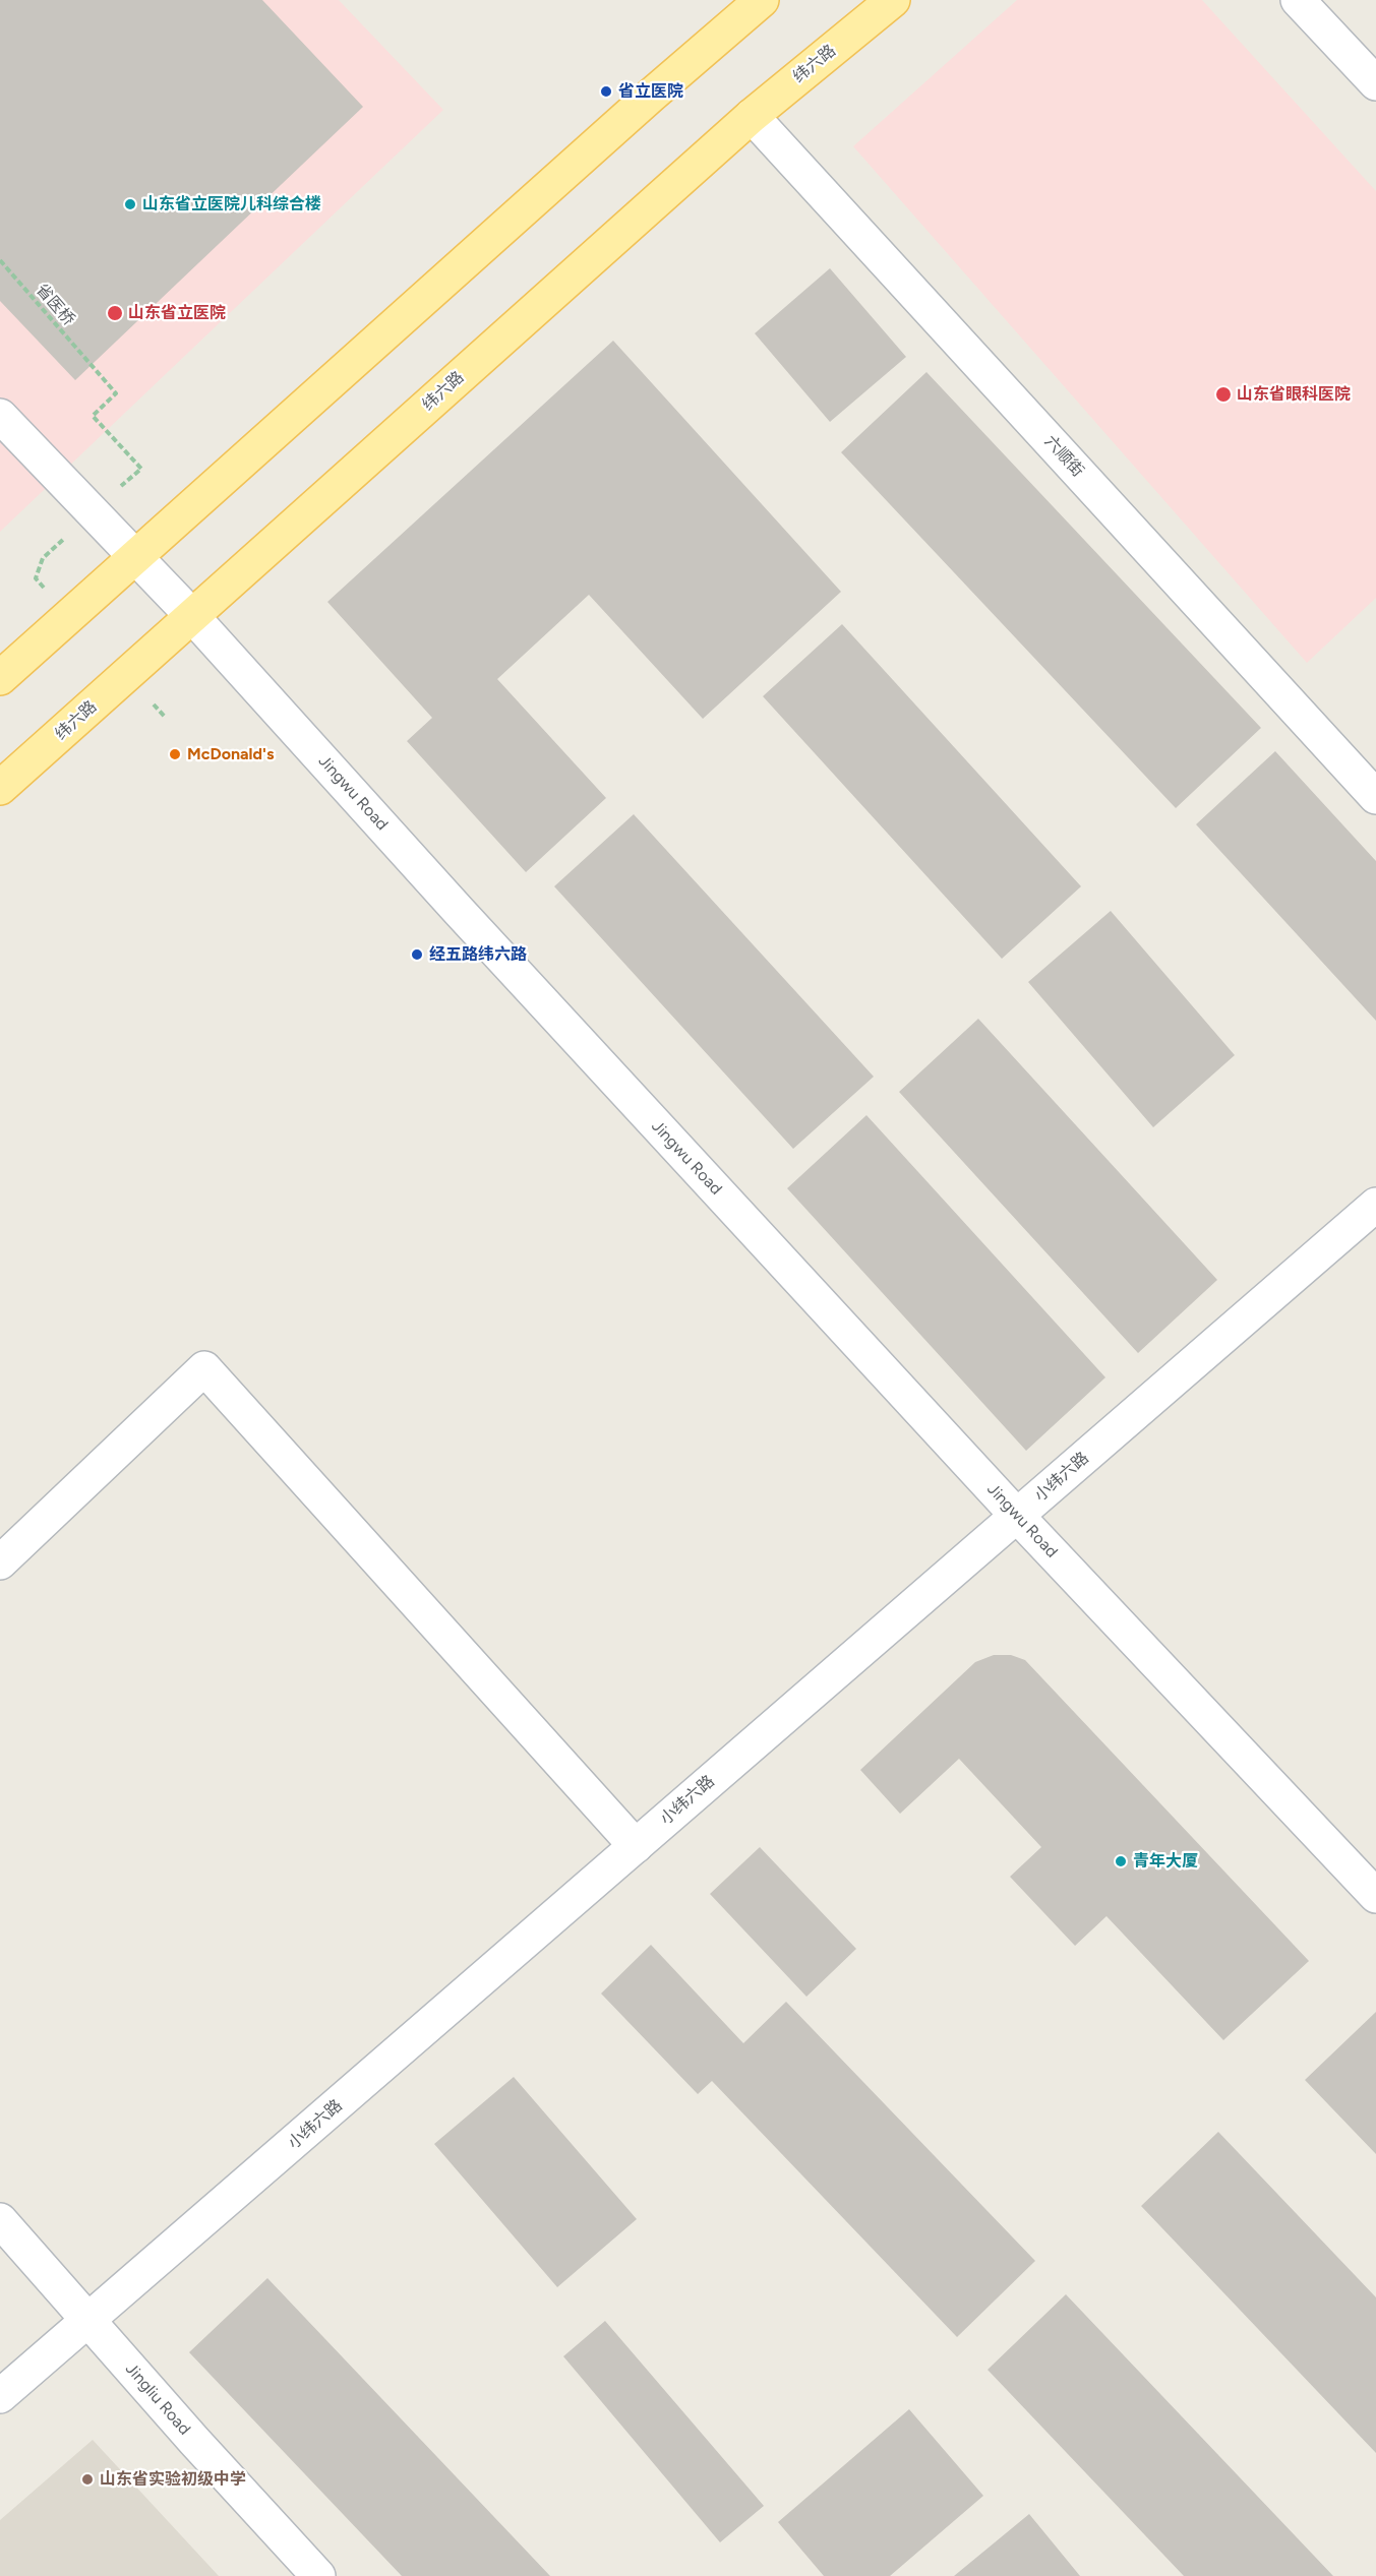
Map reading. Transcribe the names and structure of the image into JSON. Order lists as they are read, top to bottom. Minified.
{"streets":{"main road":["纬六路"],"street":["六顺街","Jingwu Road","小纬六路","Jingliu Road"],"path":["省医桥"]},"crossings":[["纬六路","六顺街"],["纬六路","Jingwu Road"],["Jingwu Road","小纬六路"],["小纬六路","Jingliu Road"]],"places":["省立医院","山东省立医院儿科综合楼","山东省立医院","山东省眼科医院","McDonald's","经五路纬六路","青年大厦","山东省实验初级中学"]}
